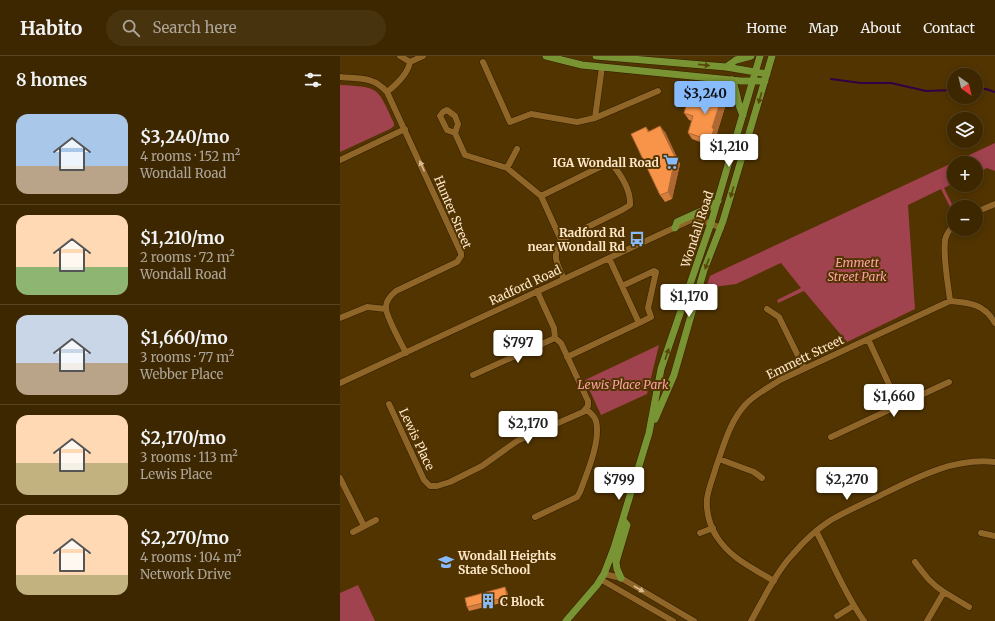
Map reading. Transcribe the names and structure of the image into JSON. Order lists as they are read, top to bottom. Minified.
{"streets":{"main road":["Wondall Road"],"street":["Hunter Street","Radford Road","Emmett Street","Lewis Place"]},"crossings":[["Wondall Road","Radford Road"]],"parks":["Emmett Street Park","Lewis Place Park"],"places":{"supermarket":["IGA Wondall Road"],"bus stop":["Radford Rd near Wondall Rd"],"school or university":["Wondall Heights State School"],"building":["C Block"]},"north":"bottom right","page":{"header":"Habito","search":"Search here","nav":["Home","Map","About","Contact"],"heading":"8 homes","map_buttons":["+","−"],"price":["$3,240","$1,210","$1,170","$797","$1,660","$2,170","$799","$2,270"],"list":[{"name":"$3,240/mo","note":"4 rooms · 152 m² · Wondall Road"},{"name":"$1,210/mo","note":"2 rooms · 72 m² · Wondall Road"},{"name":"$1,660/mo","note":"3 rooms · 77 m² · Webber Place"},{"name":"$2,170/mo","note":"3 rooms · 113 m² · Lewis Place"},{"name":"$2,270/mo","note":"4 rooms · 104 m² · Network Drive"}]}}
